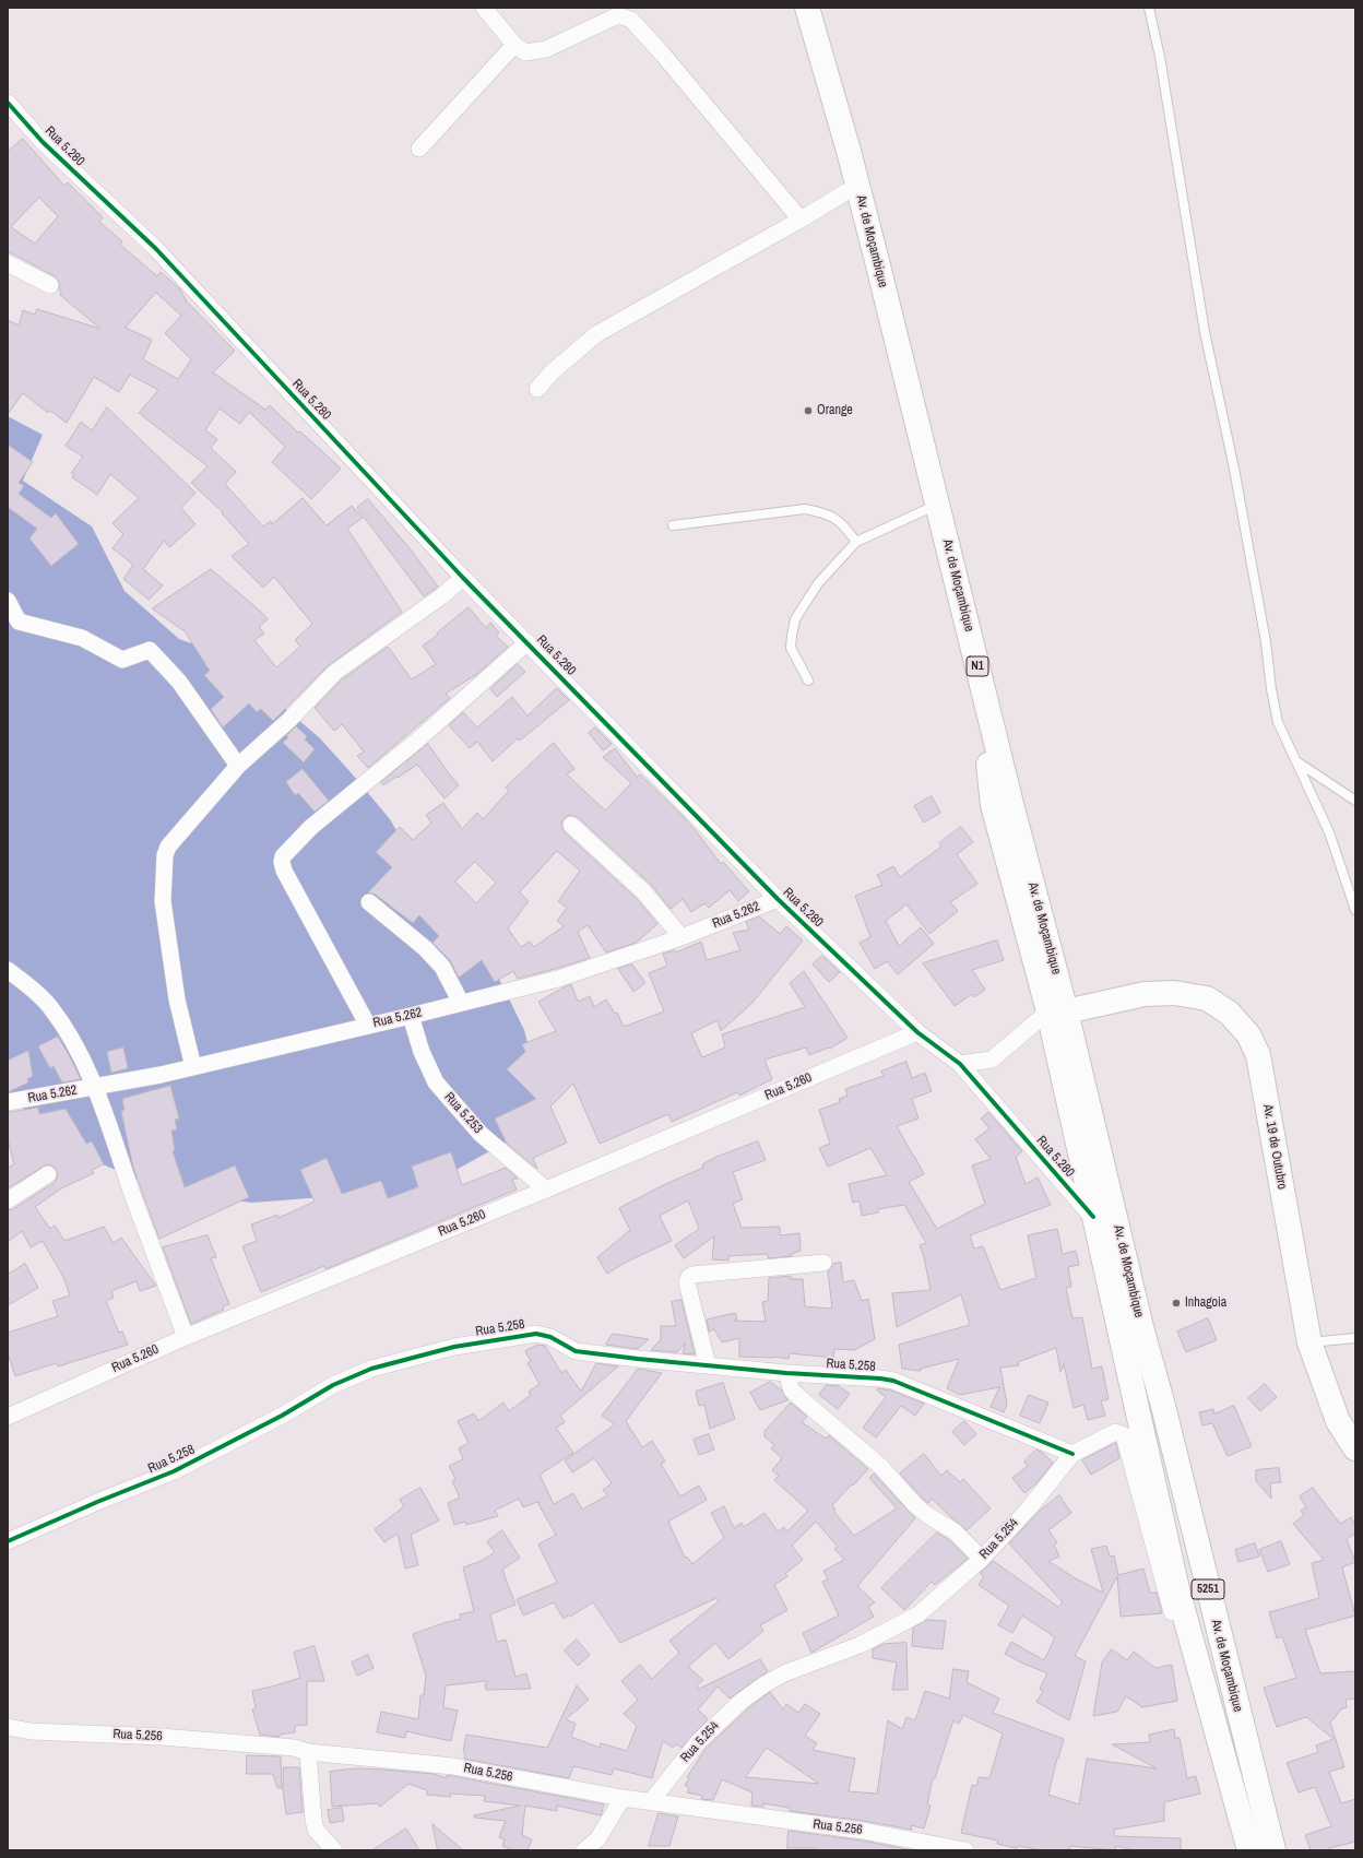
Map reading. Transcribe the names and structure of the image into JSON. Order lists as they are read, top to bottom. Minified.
{"streets":{"main road":["Av. de Moçambique","N1","Av. 19 de Outubro","5251"],"street":["Rua 5.280","Rua 5.262","Rua 5.260","Rua 5.253","Rua 5.258","Rua 5.254","Rua 5.256"]},"crossings":[["Rua 5.280","Av. de Moçambique"],["Rua 5.280","Rua 5.262"],["Rua 5.280","Rua 5.260"],["Av. de Moçambique","Av. 19 de Outubro"],["Av. de Moçambique","Rua 5.254"],["Rua 5.262","Rua 5.253"],["Rua 5.260","Rua 5.253"],["Rua 5.258","Rua 5.254"],["Rua 5.254","Rua 5.256"]],"places":["Orange","Inhagoia"]}
